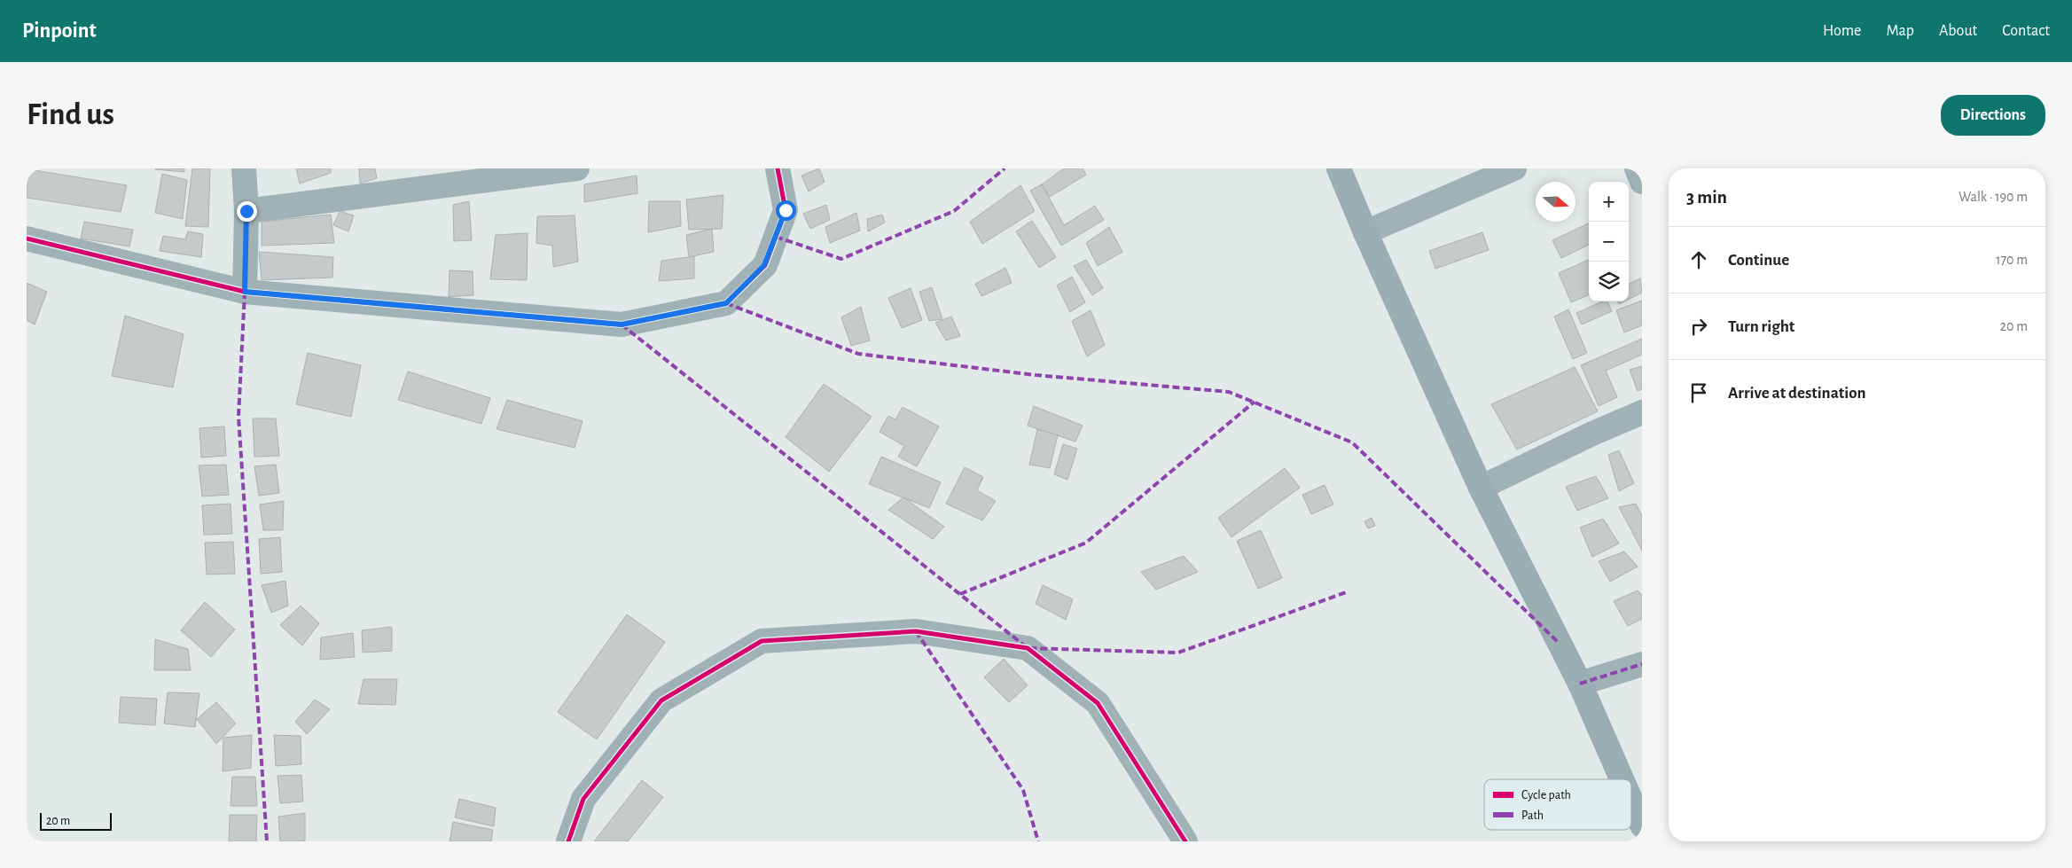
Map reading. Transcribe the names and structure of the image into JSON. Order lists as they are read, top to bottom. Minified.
{"legend":["Cycle path","Path"],"scale_bar":"20 m","north":"right","page":{"header":"Pinpoint","nav":["Home","Map","About","Contact"],"buttons":"Directions","title":"Find us","heading":["3 min","Walk · 190 m"],"map_buttons":["+","−"],"list":[["Continue","170 m"],["Turn right","20 m"],"Arrive at destination"],"scale":"20 m"}}
